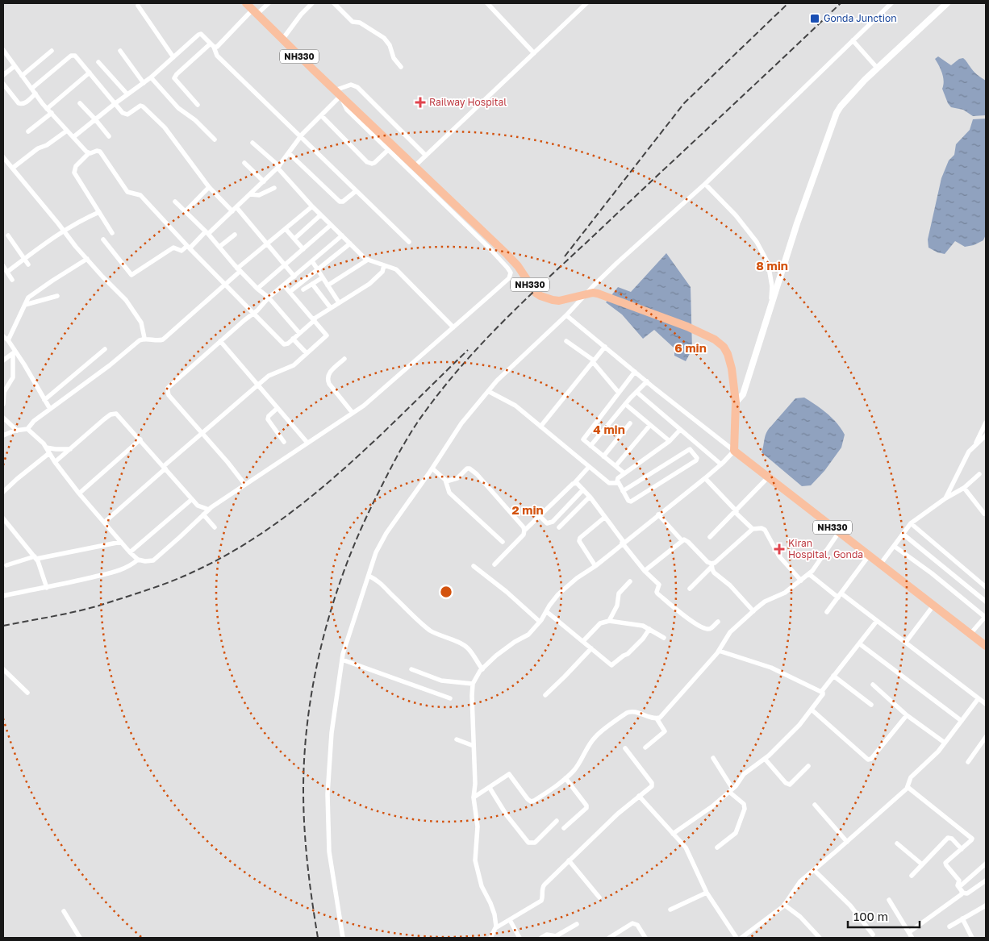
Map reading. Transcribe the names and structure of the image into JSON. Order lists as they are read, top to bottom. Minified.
{"streets":{"highway":["NH330"]},"places":{"transit":["Gonda Junction"],"health":["Railway Hospital","Kiran Hospital, Gonda"]},"scale_bar":"100 m","rings":["8 min","6 min","4 min","2 min"]}
